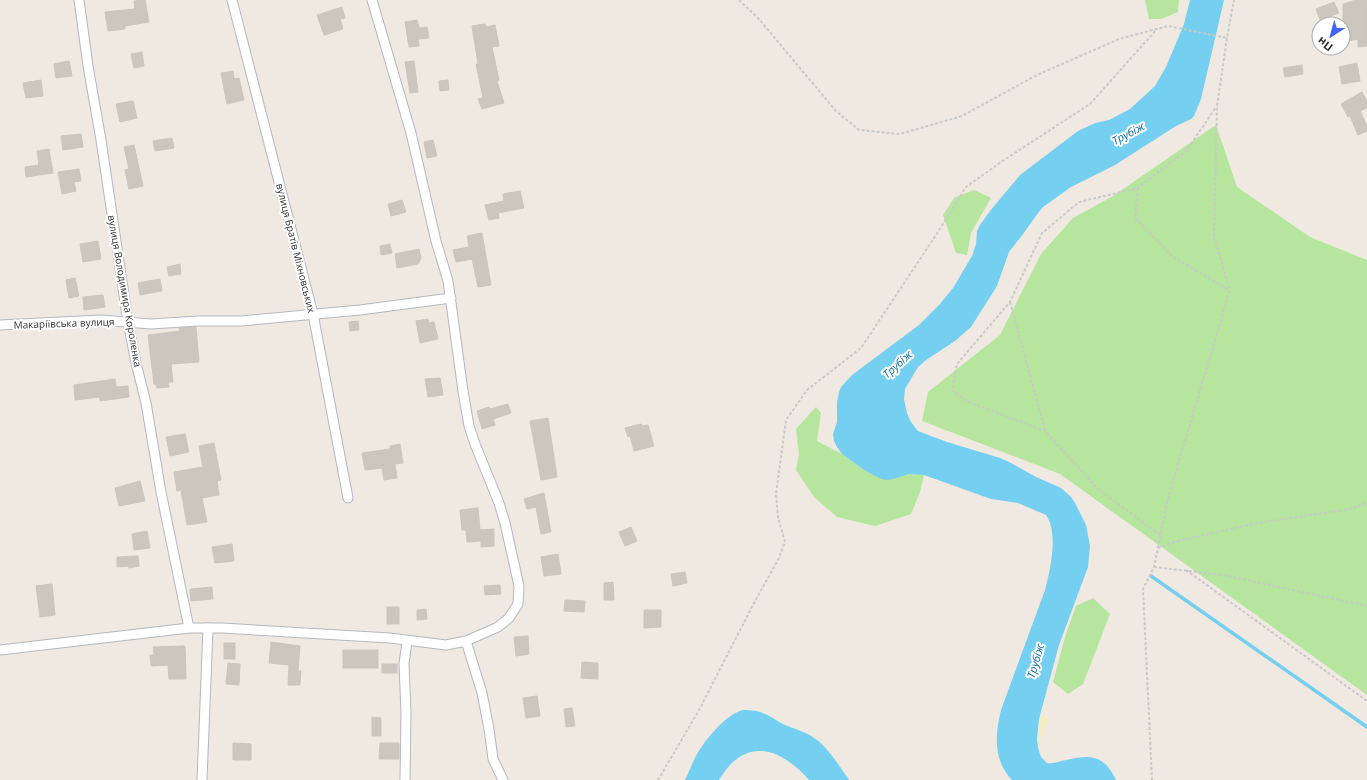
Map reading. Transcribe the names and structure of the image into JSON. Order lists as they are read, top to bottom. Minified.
{"streets":{"street":["вулиця Братів Міхновських","вулиця Володимира Короленка","Макаріївська вулиця"]},"crossings":[["вулиця Братів Міхновських","Макаріївська вулиця"],["вулиця Володимира Короленка","Макаріївська вулиця"]],"water":["Трубіж"],"north":"bottom left"}
